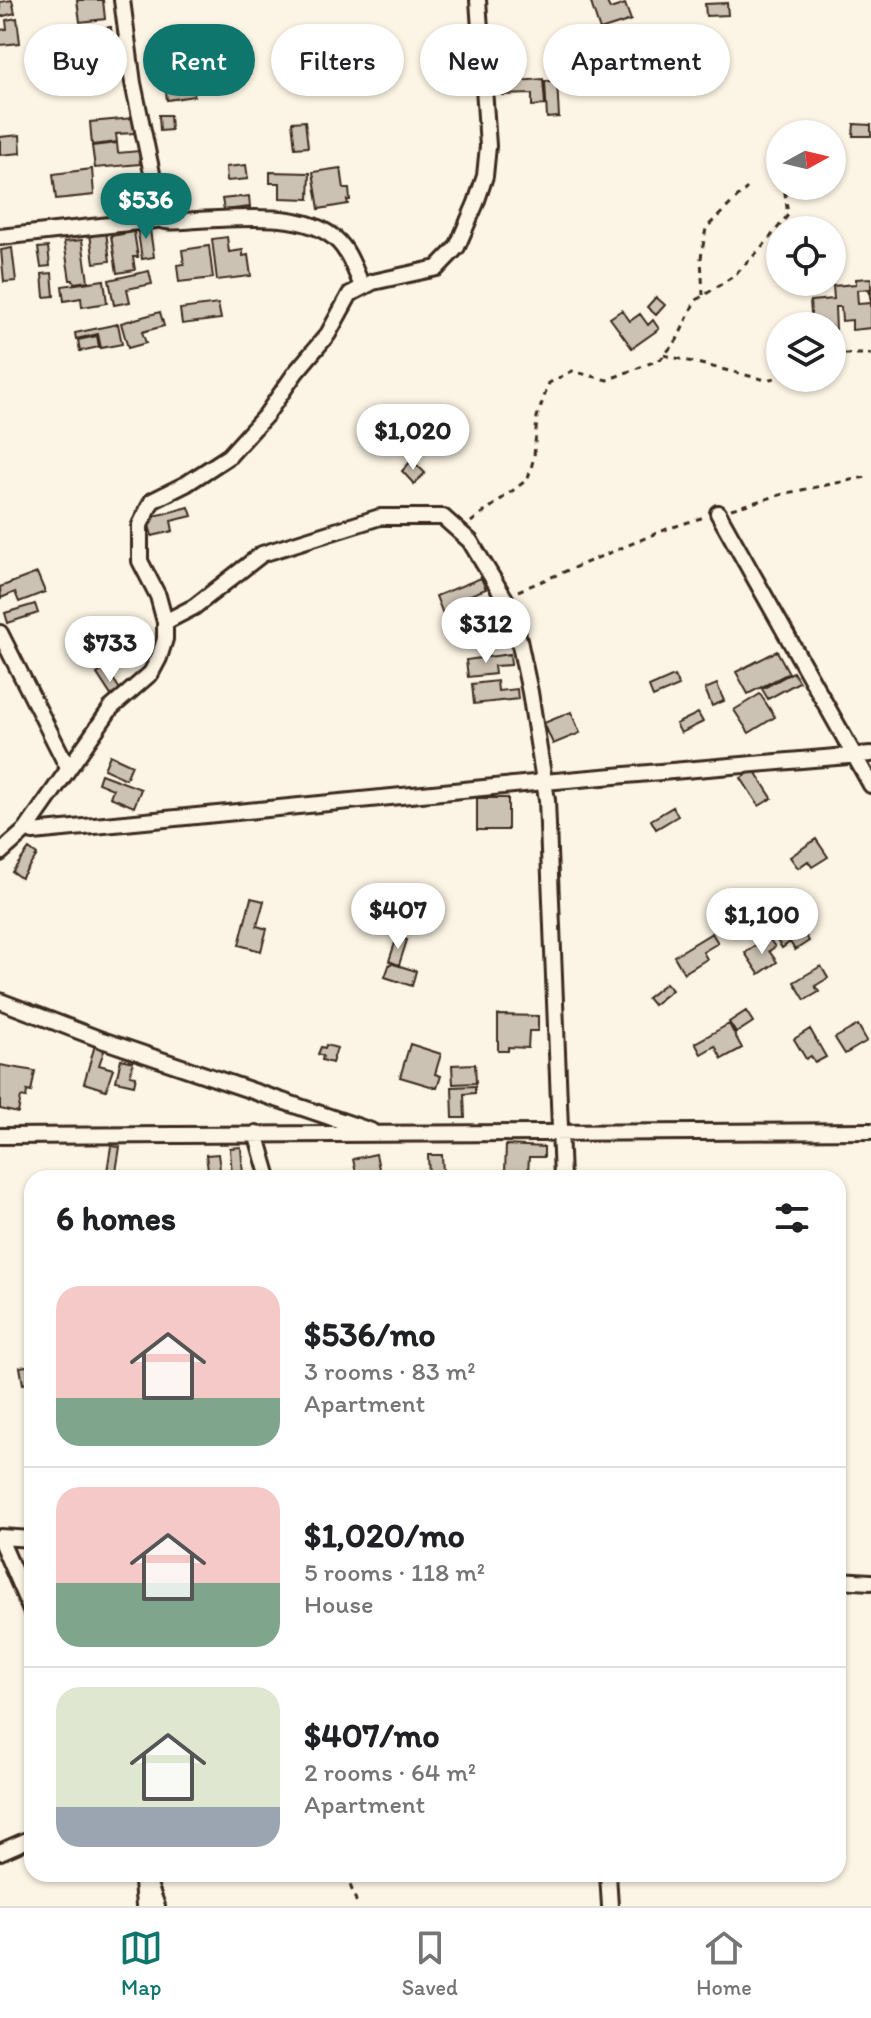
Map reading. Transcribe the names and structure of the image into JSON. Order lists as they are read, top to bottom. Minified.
{"north":"right","page":{"chip":["Buy","Rent","Filters","New","Apartment"],"price":["$536","$1,020","$312","$733","$407","$1,100"],"heading":"6 homes","list":[{"name":"$536/mo","note":"3 rooms · 83 m² · Apartment"},{"name":"$1,020/mo","note":"5 rooms · 118 m² · House"},{"name":"$407/mo","note":"2 rooms · 64 m² · Apartment"}],"tabs":["Map","Saved","Home"]}}
